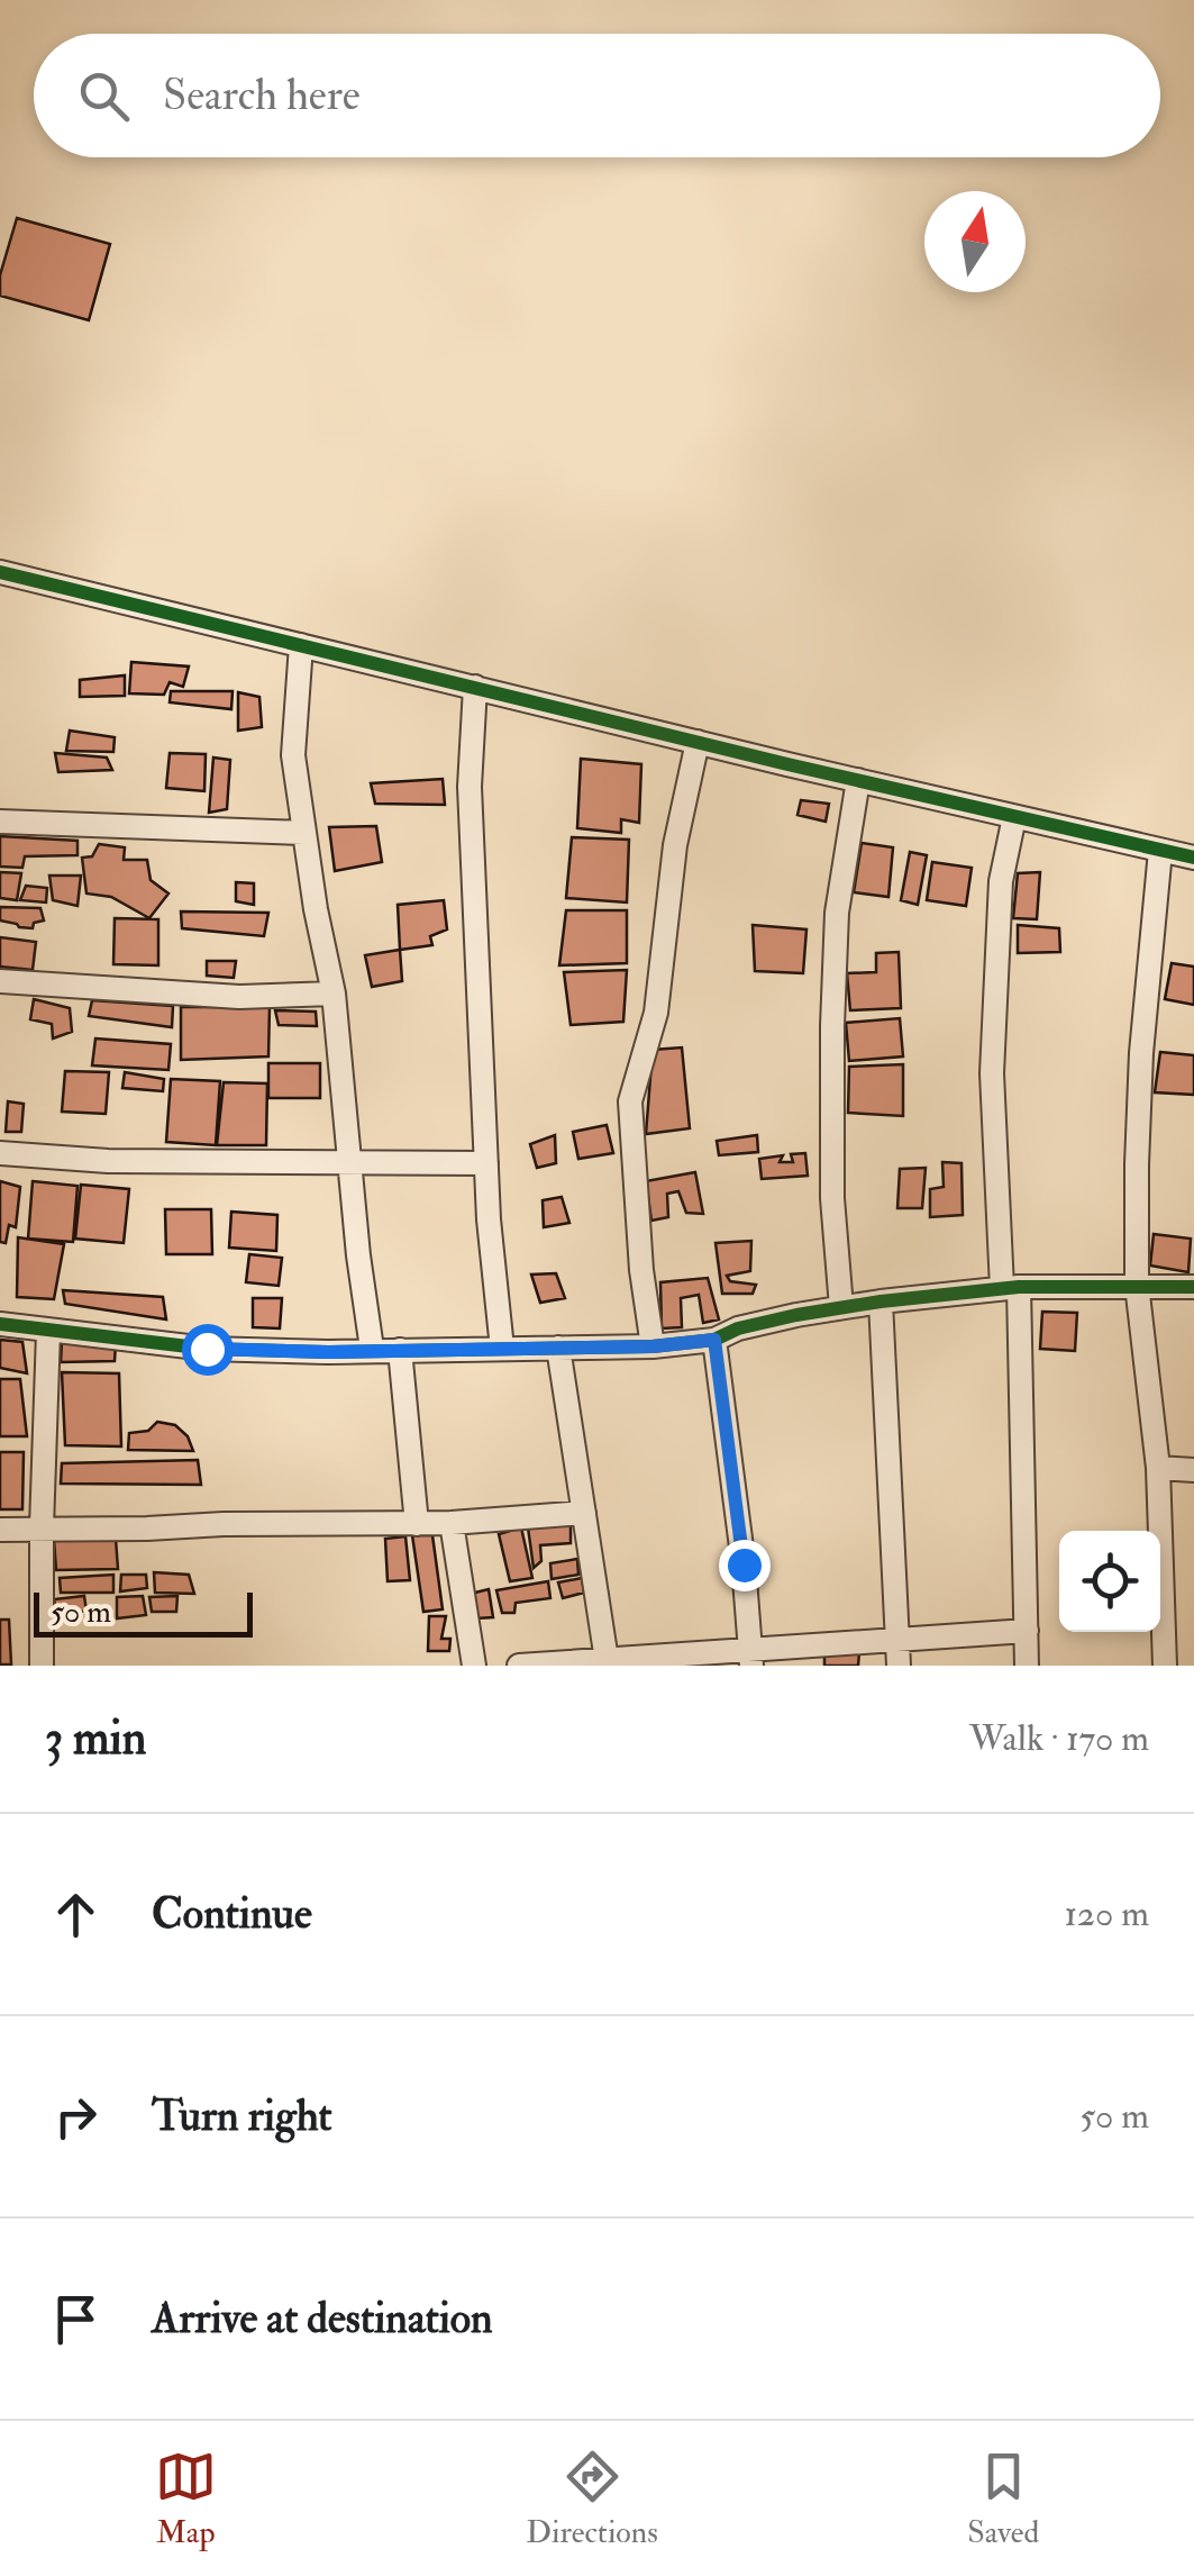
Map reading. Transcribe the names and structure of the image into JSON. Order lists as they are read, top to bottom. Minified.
{"scale_bar":"50 m","north":"top","page":{"search":"Search here","scale":"50 m","heading":["3 min","Walk · 170 m"],"list":[["Continue","120 m"],["Turn right","50 m"],"Arrive at destination"],"nav":["Map","Directions","Saved"]}}
